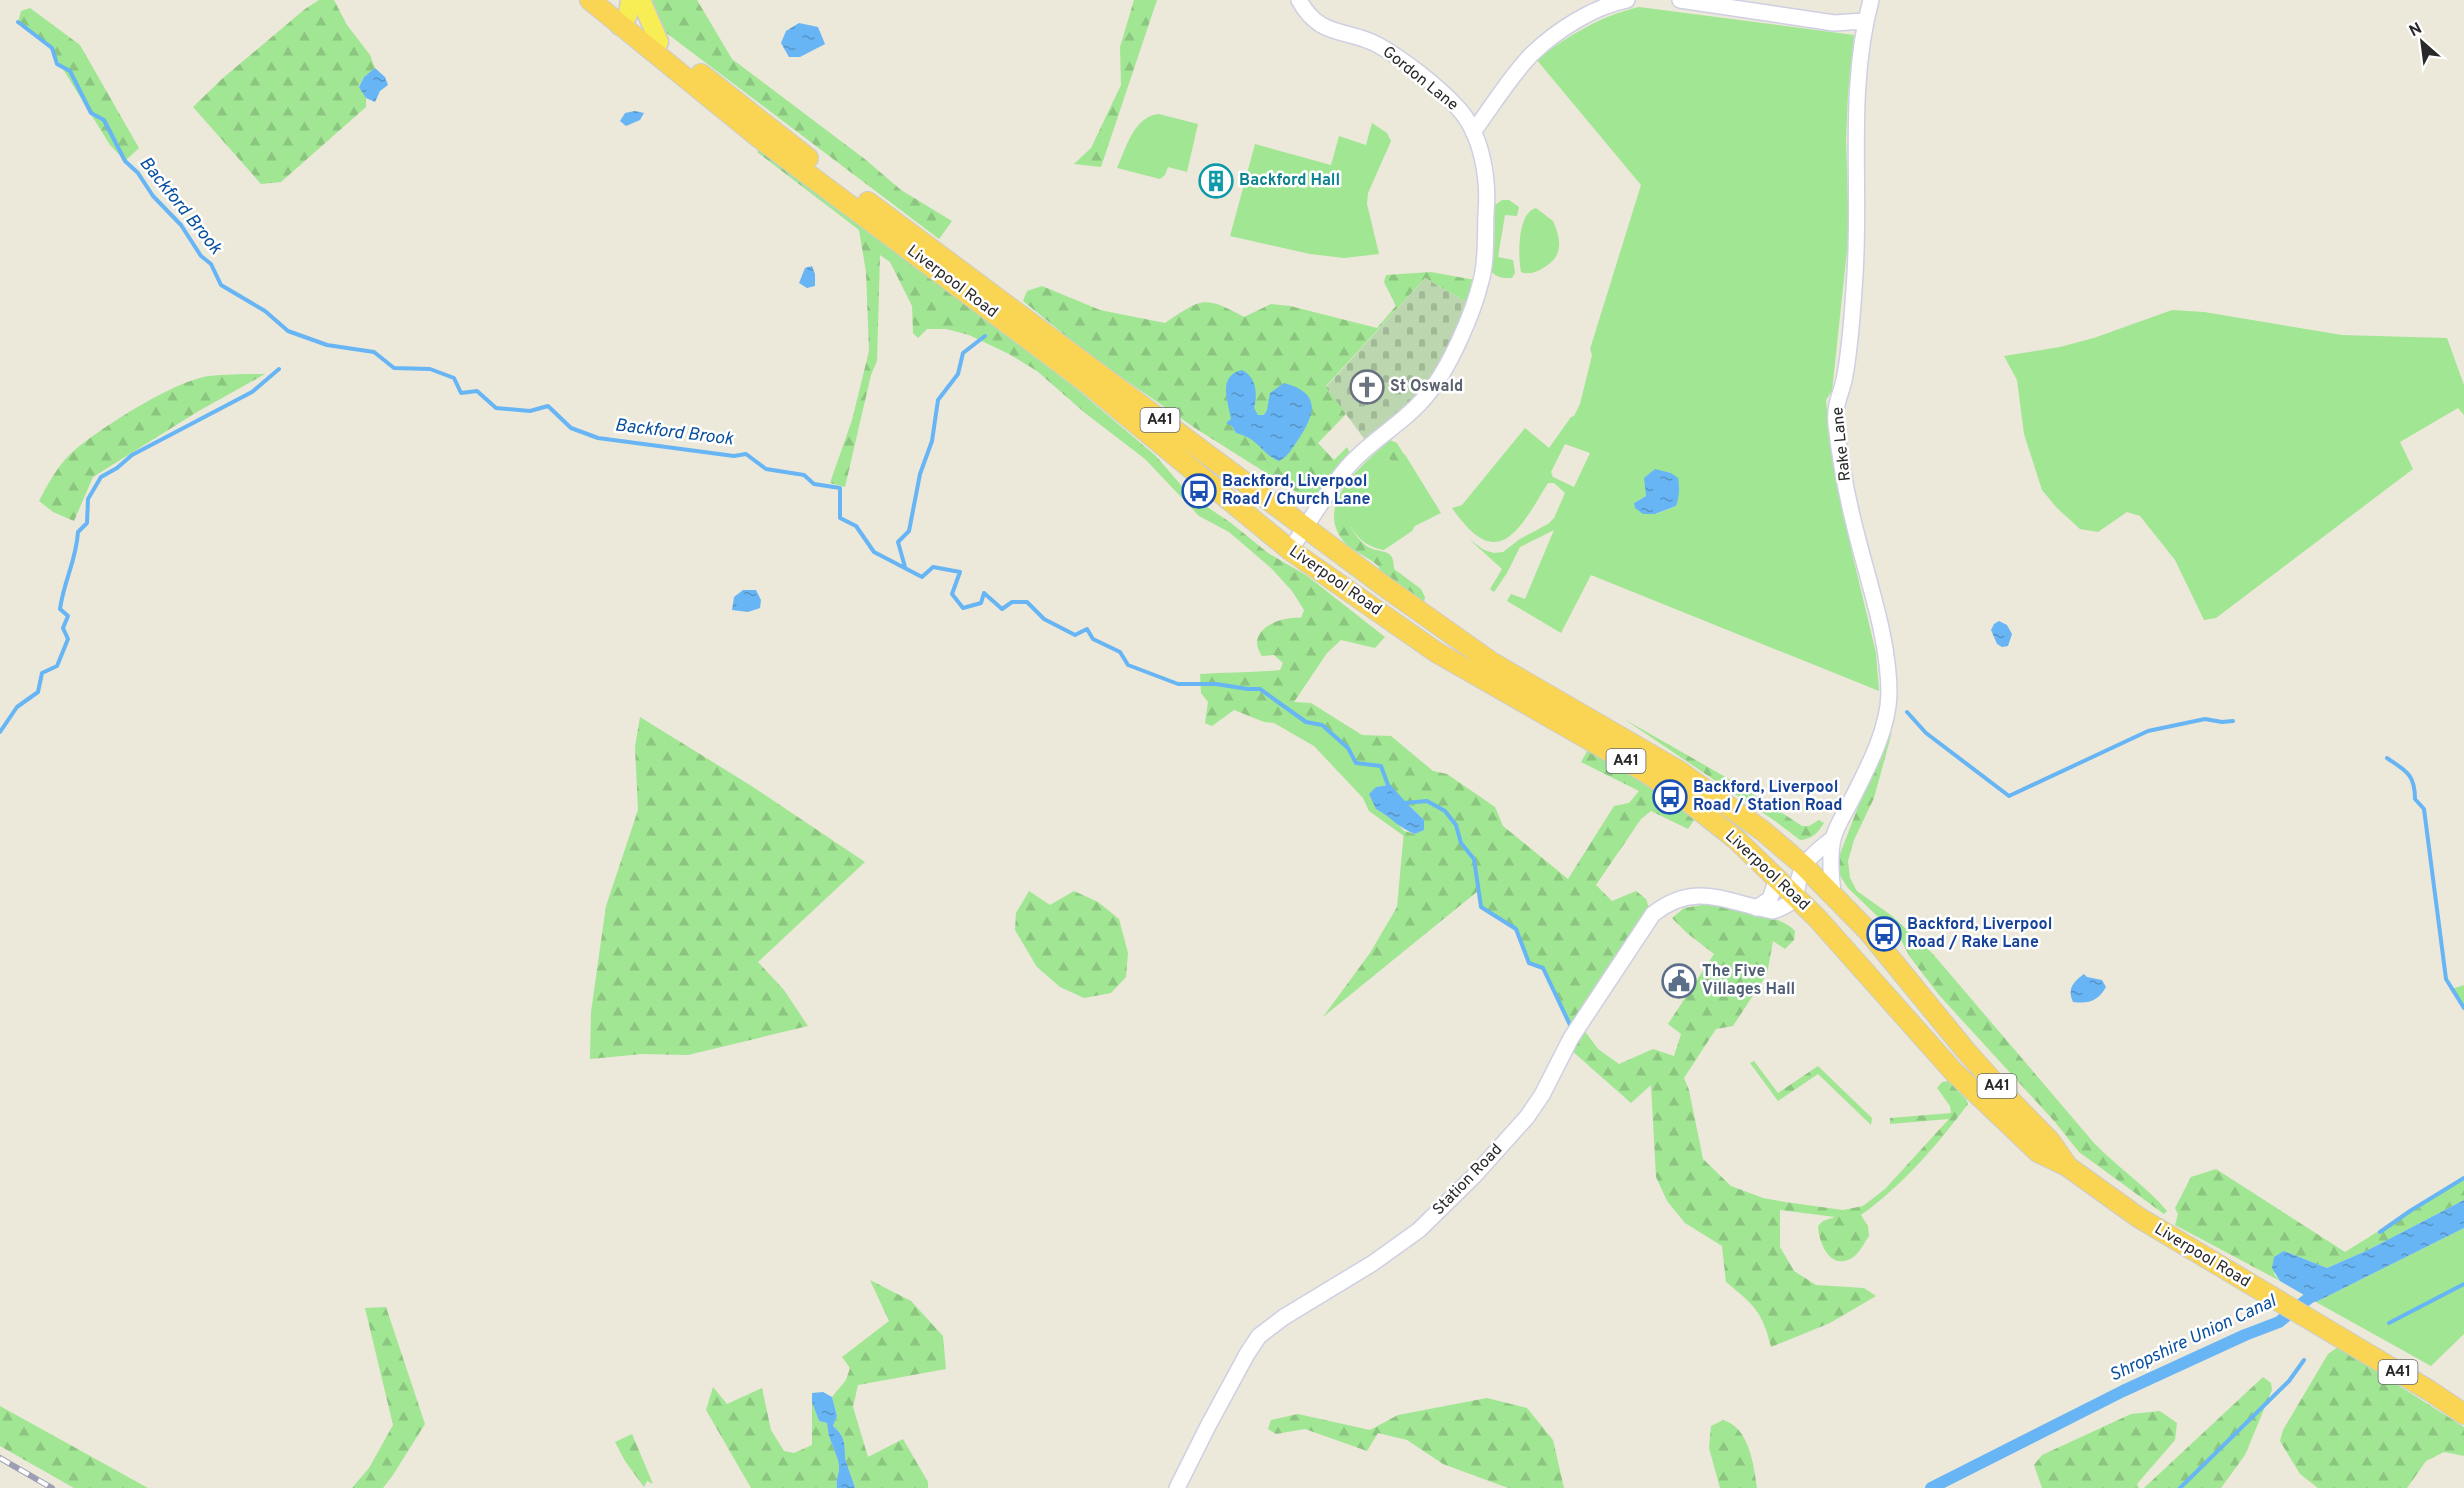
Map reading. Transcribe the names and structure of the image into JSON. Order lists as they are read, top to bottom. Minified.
{"streets":{"highway":["Liverpool Road","A41"],"street":["Gordon Lane","Rake Lane","Station Road"]},"crossings":[["Gordon Lane","Liverpool Road"],["Liverpool Road","Rake Lane"],["Liverpool Road","Station Road"]],"water":["Backford Brook","Shropshire Union Canal"],"places":{"building":["Backford Hall"],"church":["St Oswald"],"bus stop":["Backford, Liverpool Road / Church Lane","Backford, Liverpool Road / Station Road","Backford, Liverpool Road / Rake Lane"],"public building":["The Five Villages Hall"]},"north":"top left"}
